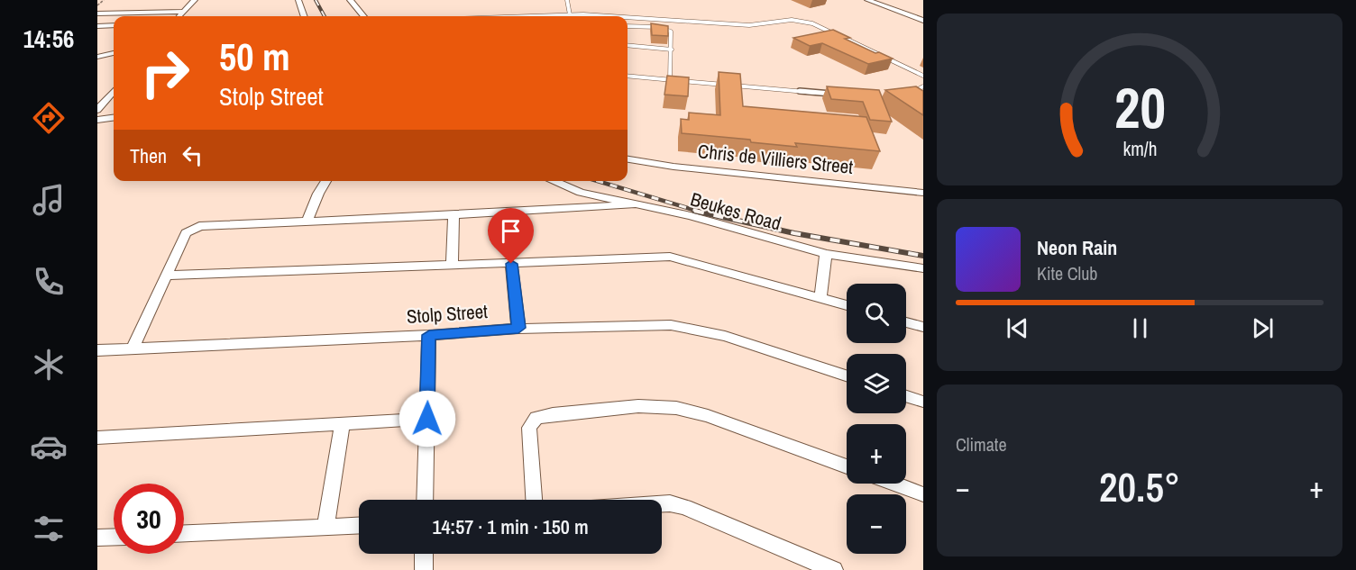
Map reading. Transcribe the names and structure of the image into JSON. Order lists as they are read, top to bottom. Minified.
{"streets":{"street":["Chris de Villiers Street","Beukes Road","Stolp Street"]},"page":{"tabs":"14:56","turn":["50 m","Stolp Street"],"then":"Then","song":["Neon Rain","Kite Club"],"map_buttons":["+","−"],"tile":"Climate","heat":["−","20.5°","+"],"limit":"30","trip":"14:57 · 1 min · 150 m","gauge":["20","km/h"]}}
